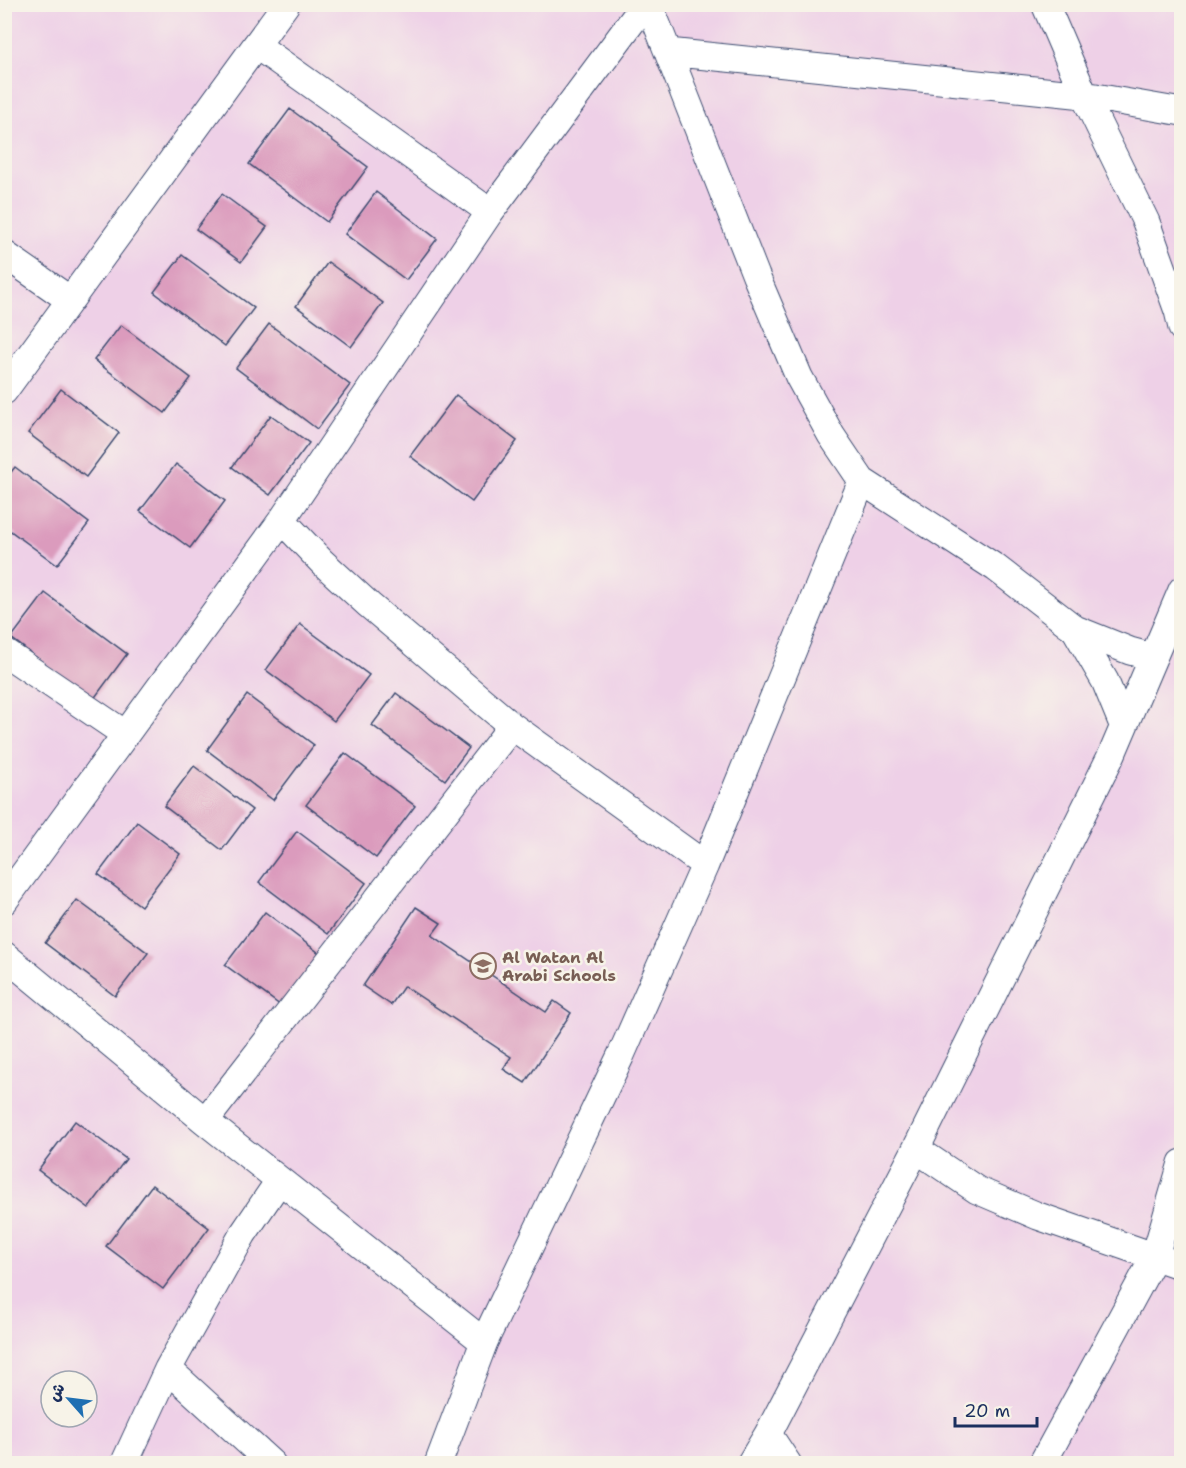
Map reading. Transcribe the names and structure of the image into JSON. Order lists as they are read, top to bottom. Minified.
{"places":{"school or university":["Al Watan Al Arabi Schools"]},"scale_bar":"20 m","north":"top left"}
